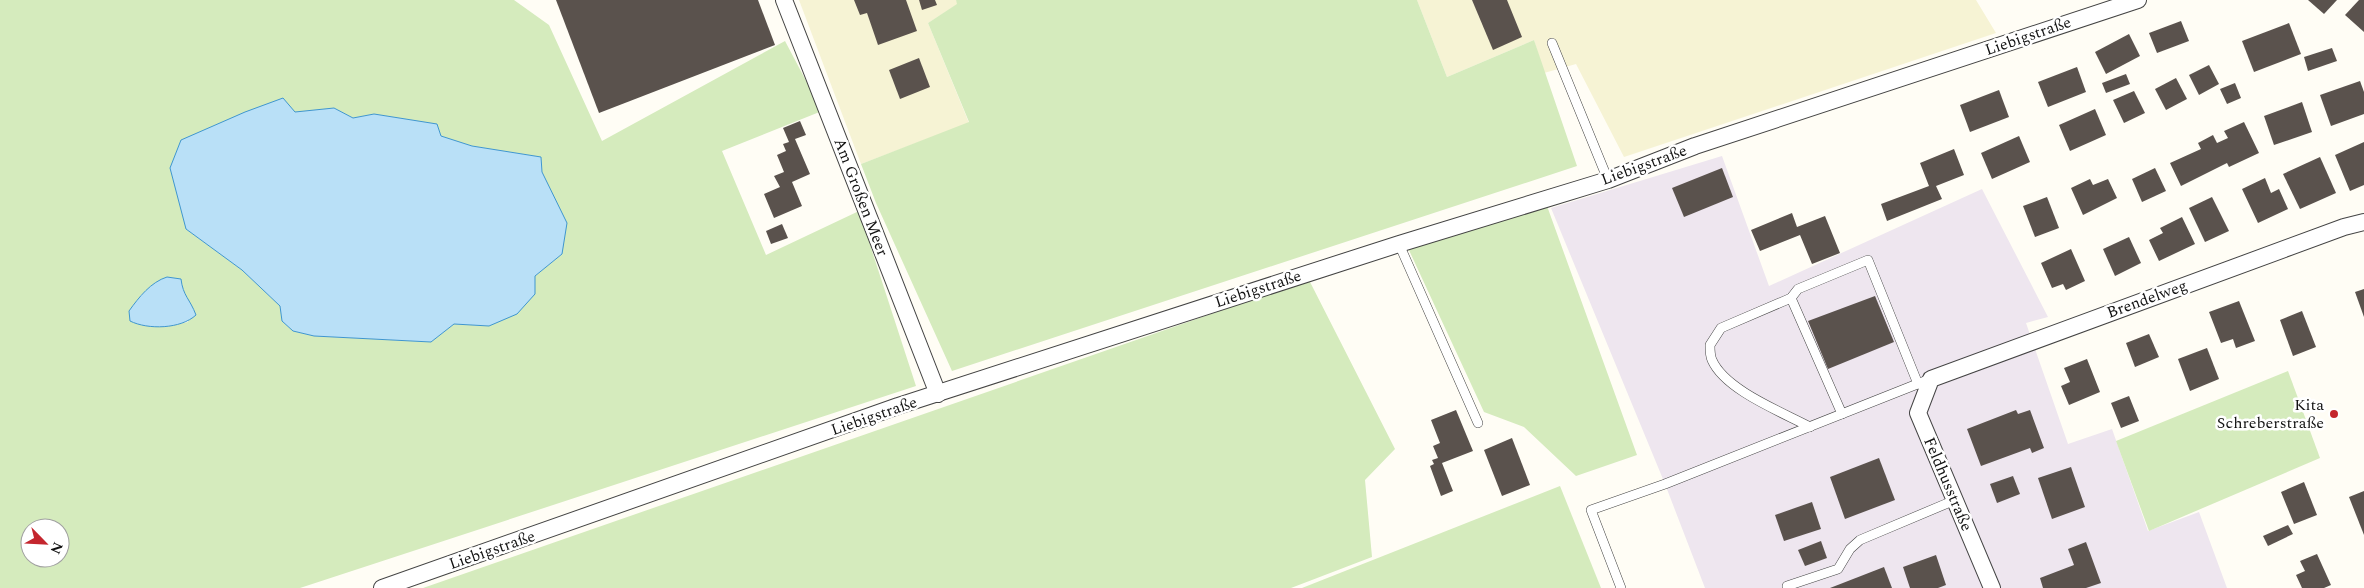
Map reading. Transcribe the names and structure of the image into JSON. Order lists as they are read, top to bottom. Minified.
{"streets":{"street":["Liebigstraße","Am Großen Meer","Brendelweg","Feldhusstraße"]},"crossings":[["Liebigstraße","Am Großen Meer"],["Brendelweg","Feldhusstraße"]],"places":["Kita Schreberstraße"],"north":"bottom right"}
